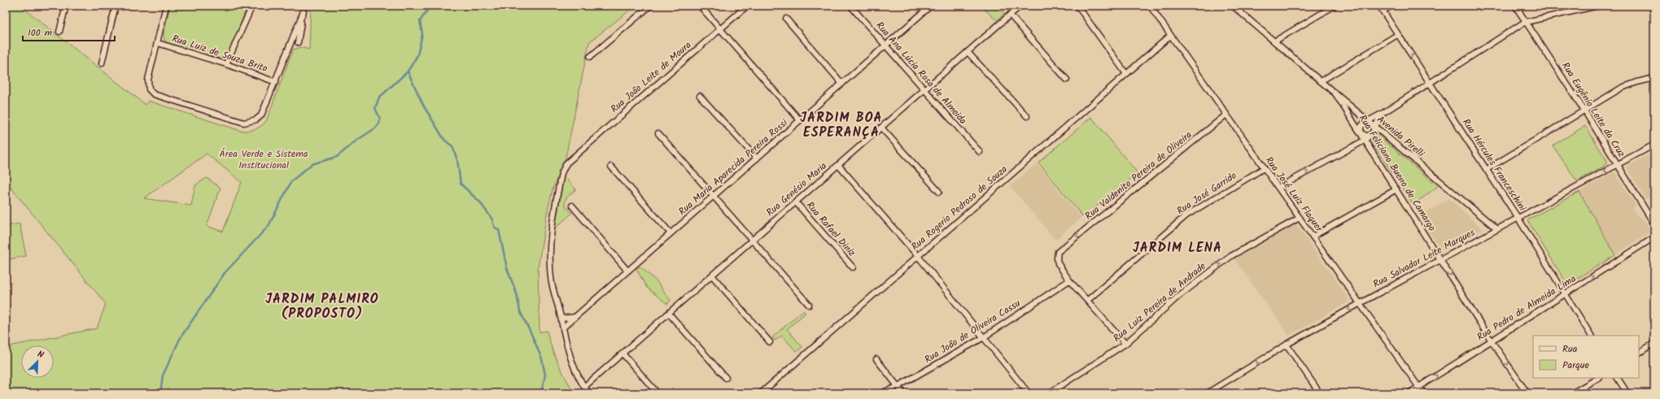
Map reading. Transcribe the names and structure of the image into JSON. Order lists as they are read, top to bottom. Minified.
{"streets":{"street":["Rua Luiz de Souza Brito","Rua Ana Lúcia Rosa de Almeida","Rua João Leite de Moura","Rua Eugênio Leite da Cruz","Avenida Pirelli","Rua Hércules Franceschini","Rua Maria Aparecida Pereira Rossi","Rua Feliciano Bueno de Camargo","Rua Valdenito Pereira de Oliveira","Rua Genésio Maria","Rua José Garrido","Rua José Luiz Flaquer","Rua Rogerio Pedroso de Souza","Rua Rafael Diniz","Rua Salvador Leite Marques","Rua Luiz Pereira de Andrade","Rua Pedro de Almeida Lima","Rua João de Oliveira Cassu"]},"crossings":[["Rua Ana Lúcia Rosa de Almeida","Rua Maria Aparecida Pereira Rossi"],["Rua Ana Lúcia Rosa de Almeida","Rua Genésio Maria"],["Rua Eugênio Leite da Cruz","Rua Salvador Leite Marques"],["Avenida Pirelli","Rua Feliciano Bueno de Camargo"],["Avenida Pirelli","Rua Salvador Leite Marques"],["Rua Hércules Franceschini","Rua Salvador Leite Marques"],["Rua Hércules Franceschini","Rua Pedro de Almeida Lima"],["Rua Feliciano Bueno de Camargo","Rua Salvador Leite Marques"],["Rua Feliciano Bueno de Camargo","Rua Pedro de Almeida Lima"],["Rua Valdenito Pereira de Oliveira","Rua José Luiz Flaquer"],["Rua Valdenito Pereira de Oliveira","Rua João de Oliveira Cassu"],["Rua Genésio Maria","Rua Rafael Diniz"],["Rua José Garrido","Rua José Luiz Flaquer"],["Rua José Luiz Flaquer","Rua Rogerio Pedroso de Souza"],["Rua José Luiz Flaquer","Rua Salvador Leite Marques"],["Rua José Luiz Flaquer","Rua Luiz Pereira de Andrade"],["Rua José Luiz Flaquer","Rua Pedro de Almeida Lima"]],"one_way":["Rua Feliciano Bueno de Camargo","Rua Valdenito Pereira de Oliveira","Rua Salvador Leite Marques","Rua Luiz Pereira de Andrade","Rua Pedro de Almeida Lima"],"districts":["JARDIM BOA ESPERANÇA","JARDIM LENA","JARDIM PALMIRO (PROPOSTO)"],"parks":["Área Verde e Sistema Institucional"],"legend":["Rua","Parque"],"scale_bar":"100 m","north":"top right"}
